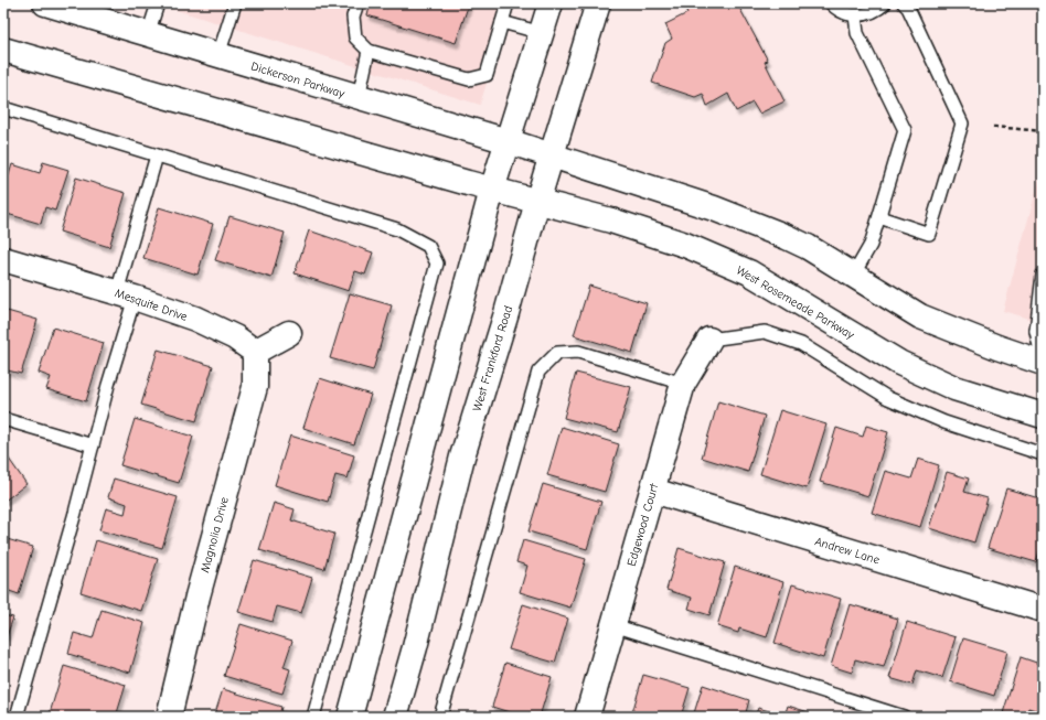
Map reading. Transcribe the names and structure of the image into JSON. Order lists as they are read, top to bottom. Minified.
{"streets":{"main road":["Dickerson Parkway","West Rosemeade Parkway","Mesquite Drive","West Frankford Road","Edgewood Court","Magnolia Drive","Andrew Lane"]},"crossings":[["Dickerson Parkway","West Frankford Road"],["West Rosemeade Parkway","West Frankford Road"],["Mesquite Drive","Magnolia Drive"],["Edgewood Court","Andrew Lane"]]}
